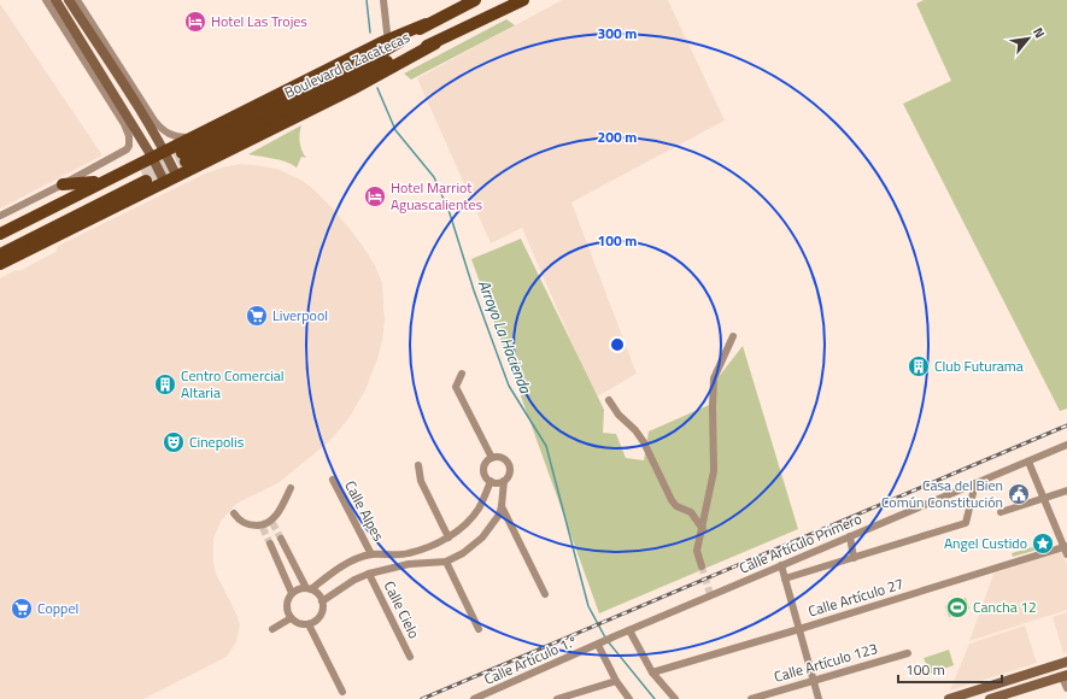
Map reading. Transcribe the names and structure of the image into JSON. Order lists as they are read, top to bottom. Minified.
{"streets":{"main road":["Boulevard a Zacatecas"],"street":["Calle Alpes","Calle Artículo Primero","Calle Artículo 27","Calle Cielo","Calle Artículo 1.º","Calle Artículo 123"]},"crossings":[["Calle Artículo Primero","Calle Artículo 1.º"]],"water":["Arroyo La Hacienda"],"places":{"hotel":["Hotel Las Trojes","Hotel Marriot Aguascalientes"],"supermarket":["Liverpool","Coppel"],"building":["Club Futurama","Centro Comercial Altaria"],"theatre":["Cinepolis"],"public building":["Casa del Bien Común Constitución"],"place":["Angel Custido"],"sports":["Cancha 12"]},"scale_bar":"100 m","north":"top right","rings":["300 m","200 m","100 m"]}
